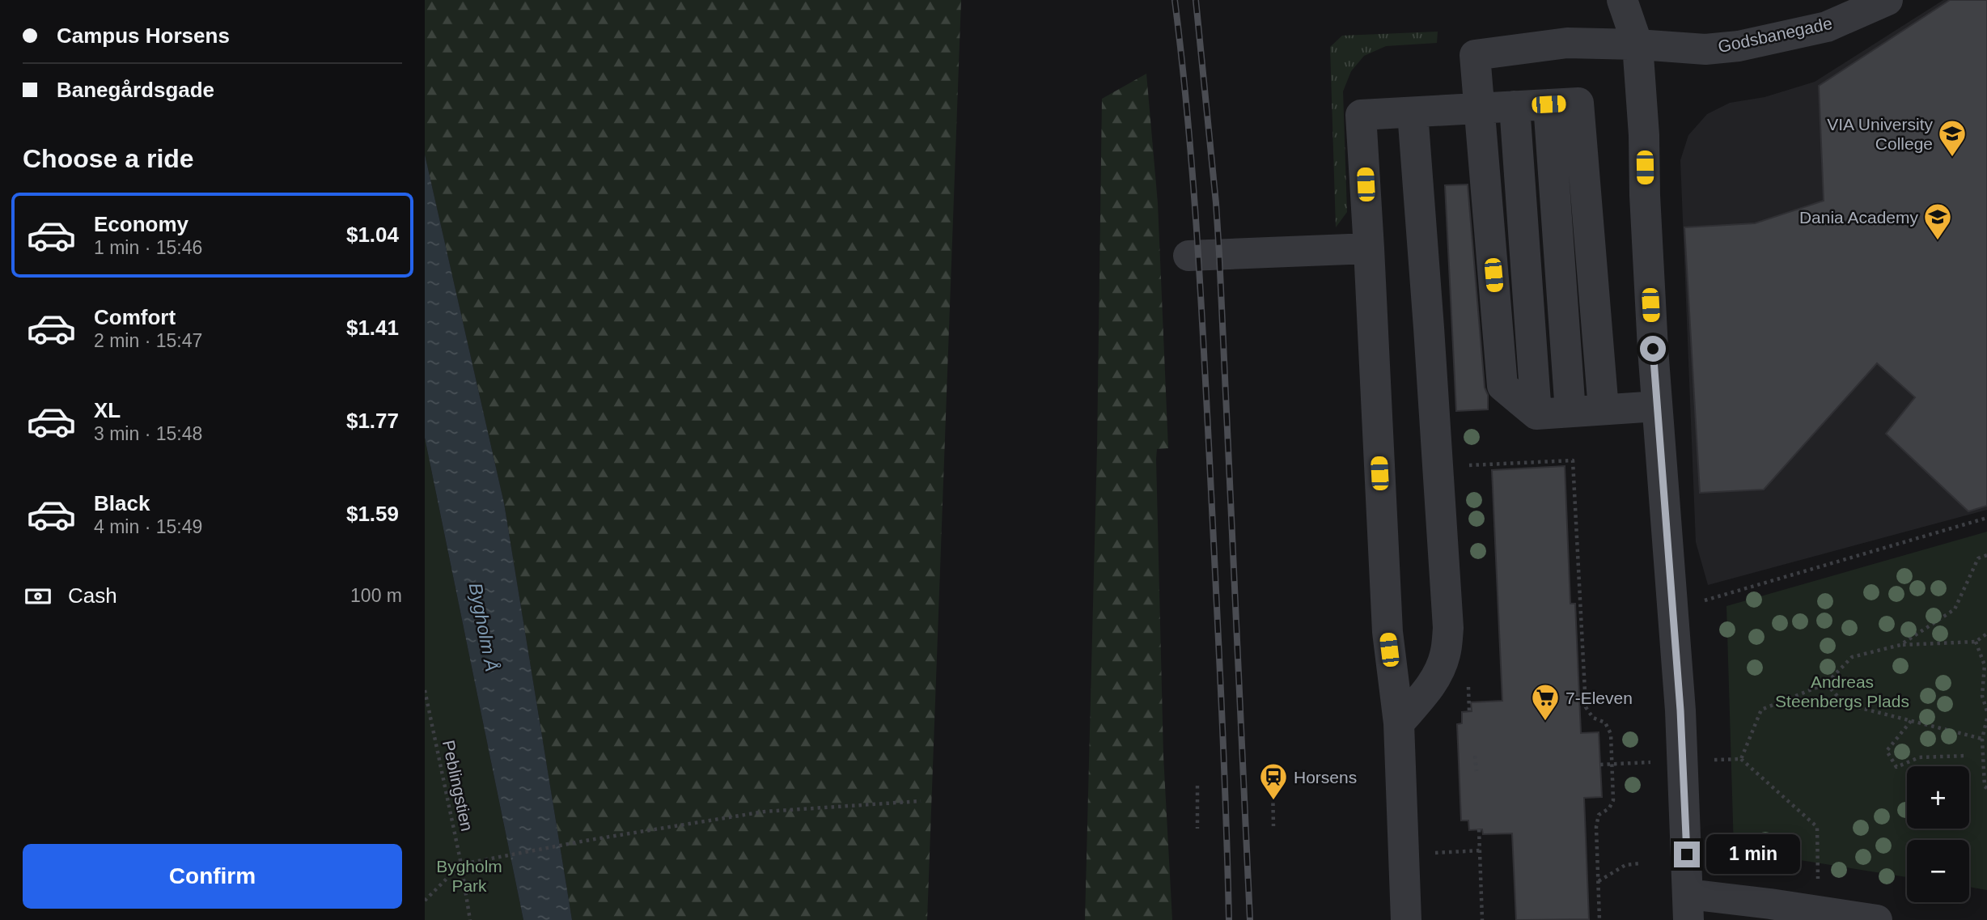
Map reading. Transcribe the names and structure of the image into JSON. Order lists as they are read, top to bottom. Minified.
{"streets":{"street":["Godsbanegade"],"path":["Peblingstien"]},"water":["Bygholm Å"],"parks":["Andreas Steenbergs Plads","Bygholm Park"],"places":{"school or university":["VIA University College","Dania Academy"],"supermarket":["7-Eleven"],"station":["Horsens"]},"page":{"banner":["Campus Horsens","Banegårdsgade"],"heading":"Choose a ride","list":[{"name":"Economy","note":"1 min · 15:46","value":"$1.04"},{"name":"Comfort","note":"2 min · 15:47","value":"$1.41"},{"name":"XL","note":"3 min · 15:48","value":"$1.77"},{"name":"Black","note":"4 min · 15:49","value":"$1.59"}],"pay":["Cash","100 m"],"map_buttons":["+","−"],"buttons":"Confirm","bubble":"1 min"}}
